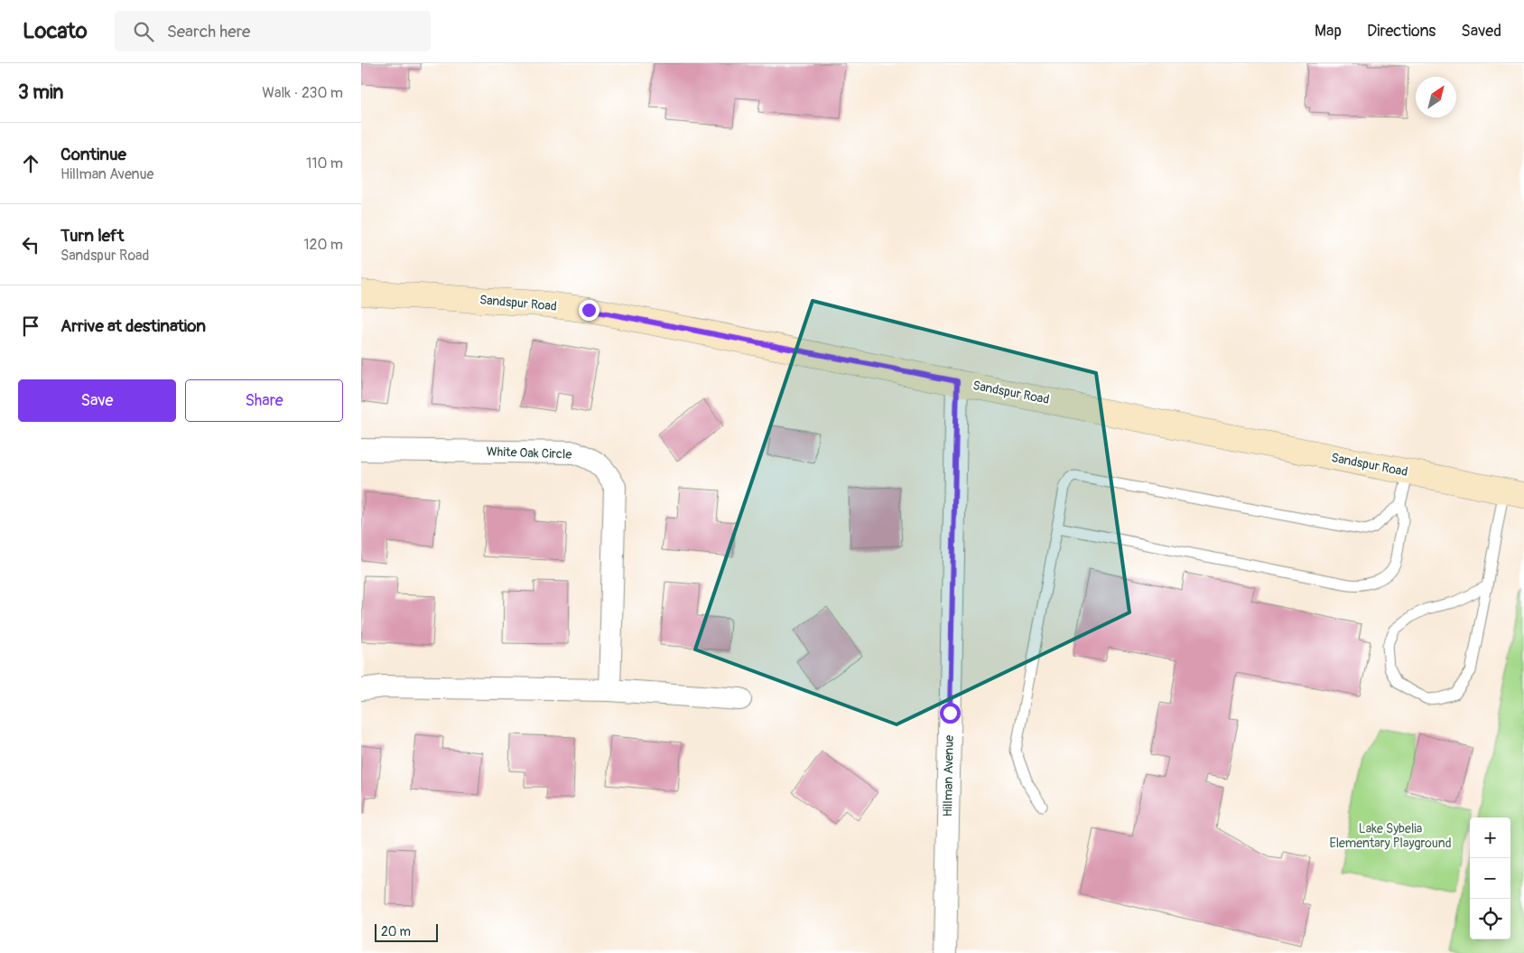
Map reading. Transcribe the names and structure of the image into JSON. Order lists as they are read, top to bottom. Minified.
{"streets":{"street":["Sandspur Road","White Oak Circle","Hillman Avenue"]},"crossings":[["Sandspur Road","Hillman Avenue"]],"parks":["Lake Sybelia Elementary Playground"],"scale_bar":"20 m","north":"top right","page":{"header":"Locato","search":"Search here","nav":["Map","Directions","Saved"],"heading":["3 min","Walk · 230 m"],"list":[["Continue","Hillman Avenue","110 m"],["Turn left","Sandspur Road","120 m"],"Arrive at destination"],"buttons":["Save","Share"],"map_buttons":["+","−"],"scale":"20 m"}}
